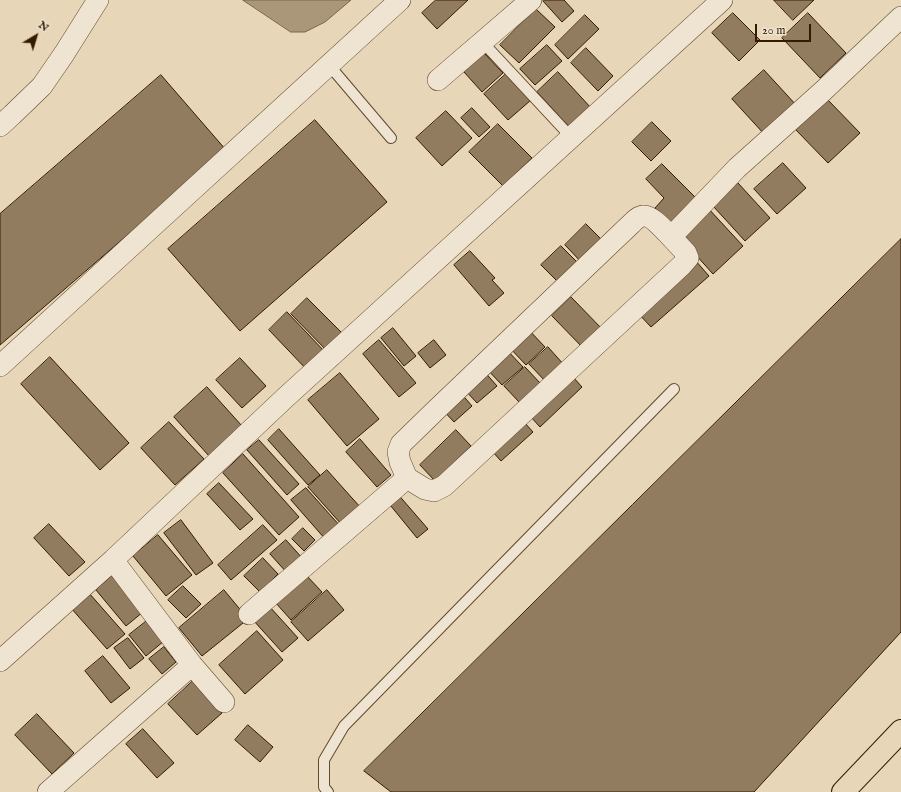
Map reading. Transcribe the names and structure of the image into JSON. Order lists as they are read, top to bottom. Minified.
{"scale_bar":"20 m","north":"top right"}
